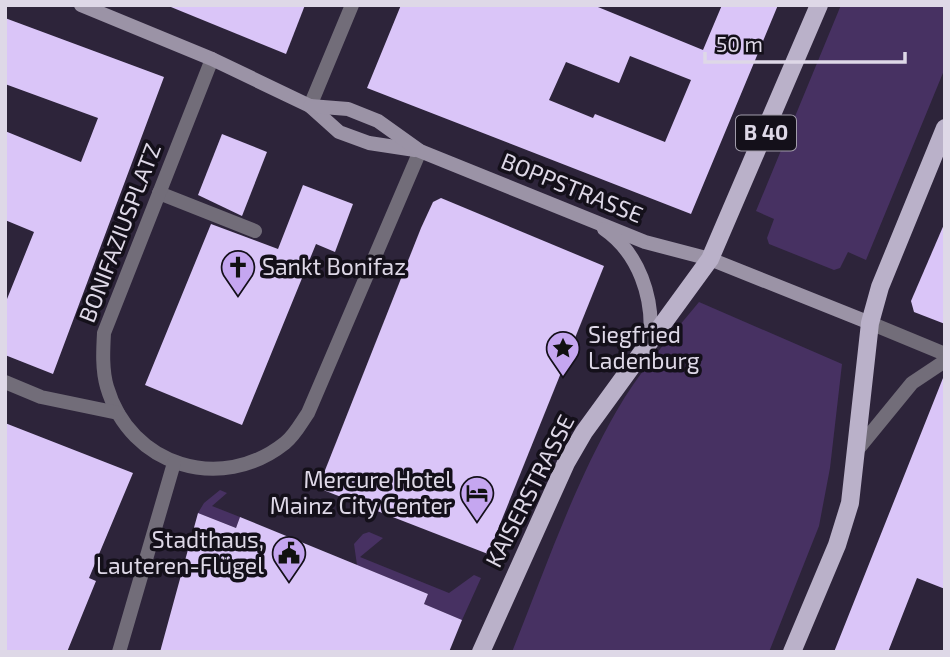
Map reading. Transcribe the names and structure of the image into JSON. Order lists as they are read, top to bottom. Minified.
{"streets":{"main road":["B 40","KAISERSTRASSE"],"street":["BOPPSTRASSE","BONIFAZIUSPLATZ"]},"crossings":[["BOPPSTRASSE","BONIFAZIUSPLATZ"],["BOPPSTRASSE","KAISERSTRASSE"]],"places":{"church":["Sankt Bonifaz"],"place":["Siegfried Ladenburg"],"hotel":["Mercure Hotel Mainz City Center"],"public building":["Stadthaus, Lauteren-Flügel"]},"scale_bar":"50 m"}
